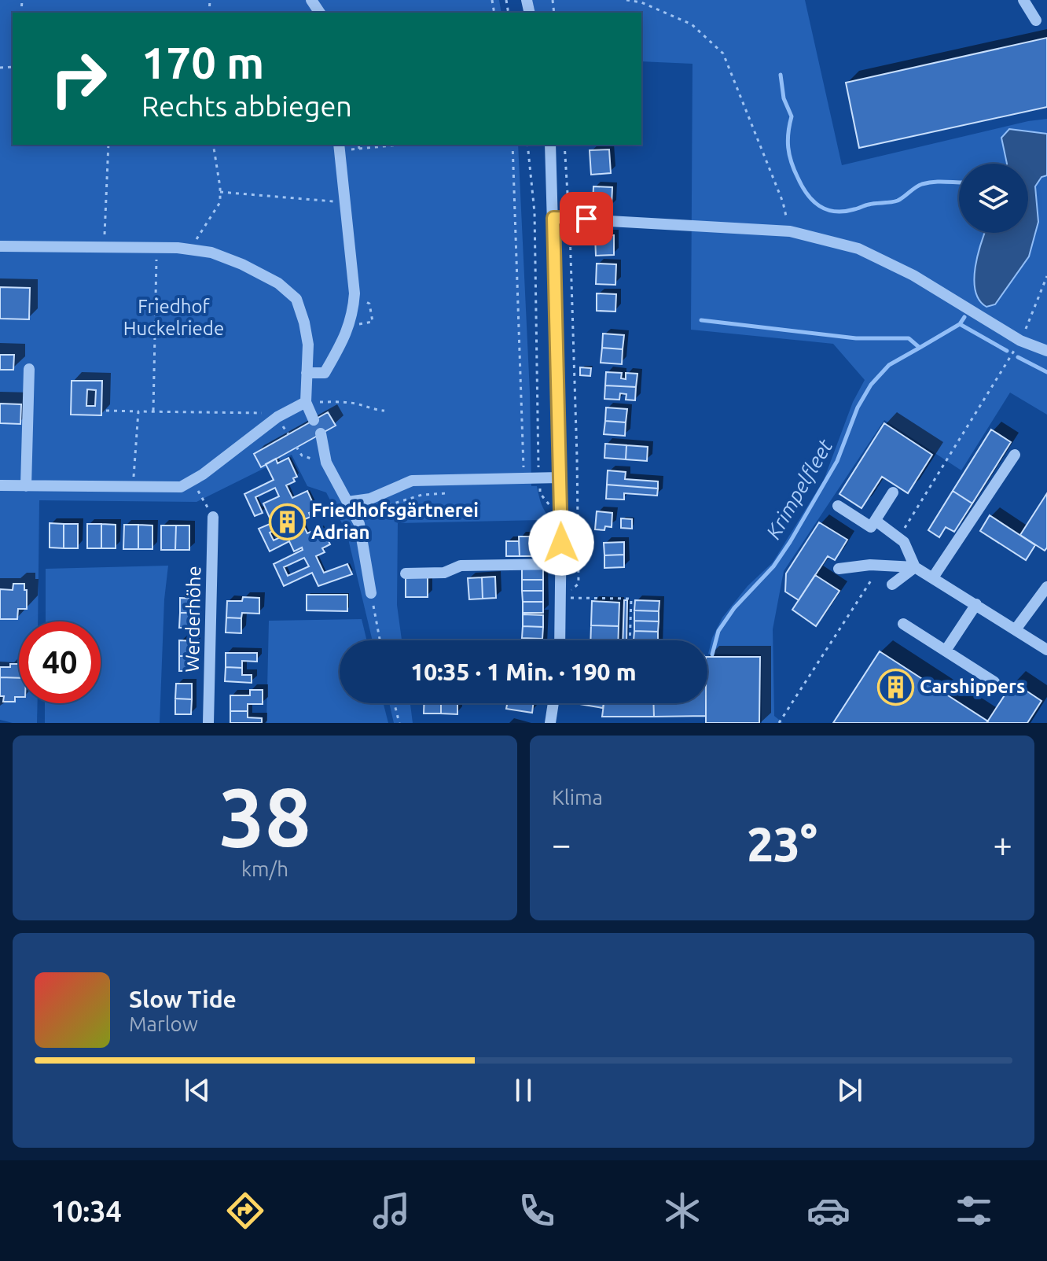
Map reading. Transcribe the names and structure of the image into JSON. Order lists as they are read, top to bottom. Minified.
{"streets":{"street":["Werderhöhe"]},"water":["Krimpelfleet"],"parks":["Friedhof Huckelriede"],"places":{"building":["Friedhofsgärtnerei Adrian","Carshippers"]},"page":{"turn":["170 m","Rechts abbiegen"],"limit":"40","trip":"10:35 · 1 Min. · 190 m","tile":[["38","km/h"],"Klima"],"heat":["−","23°","+"],"song":["Slow Tide","Marlow"],"tabs":"10:34"}}
